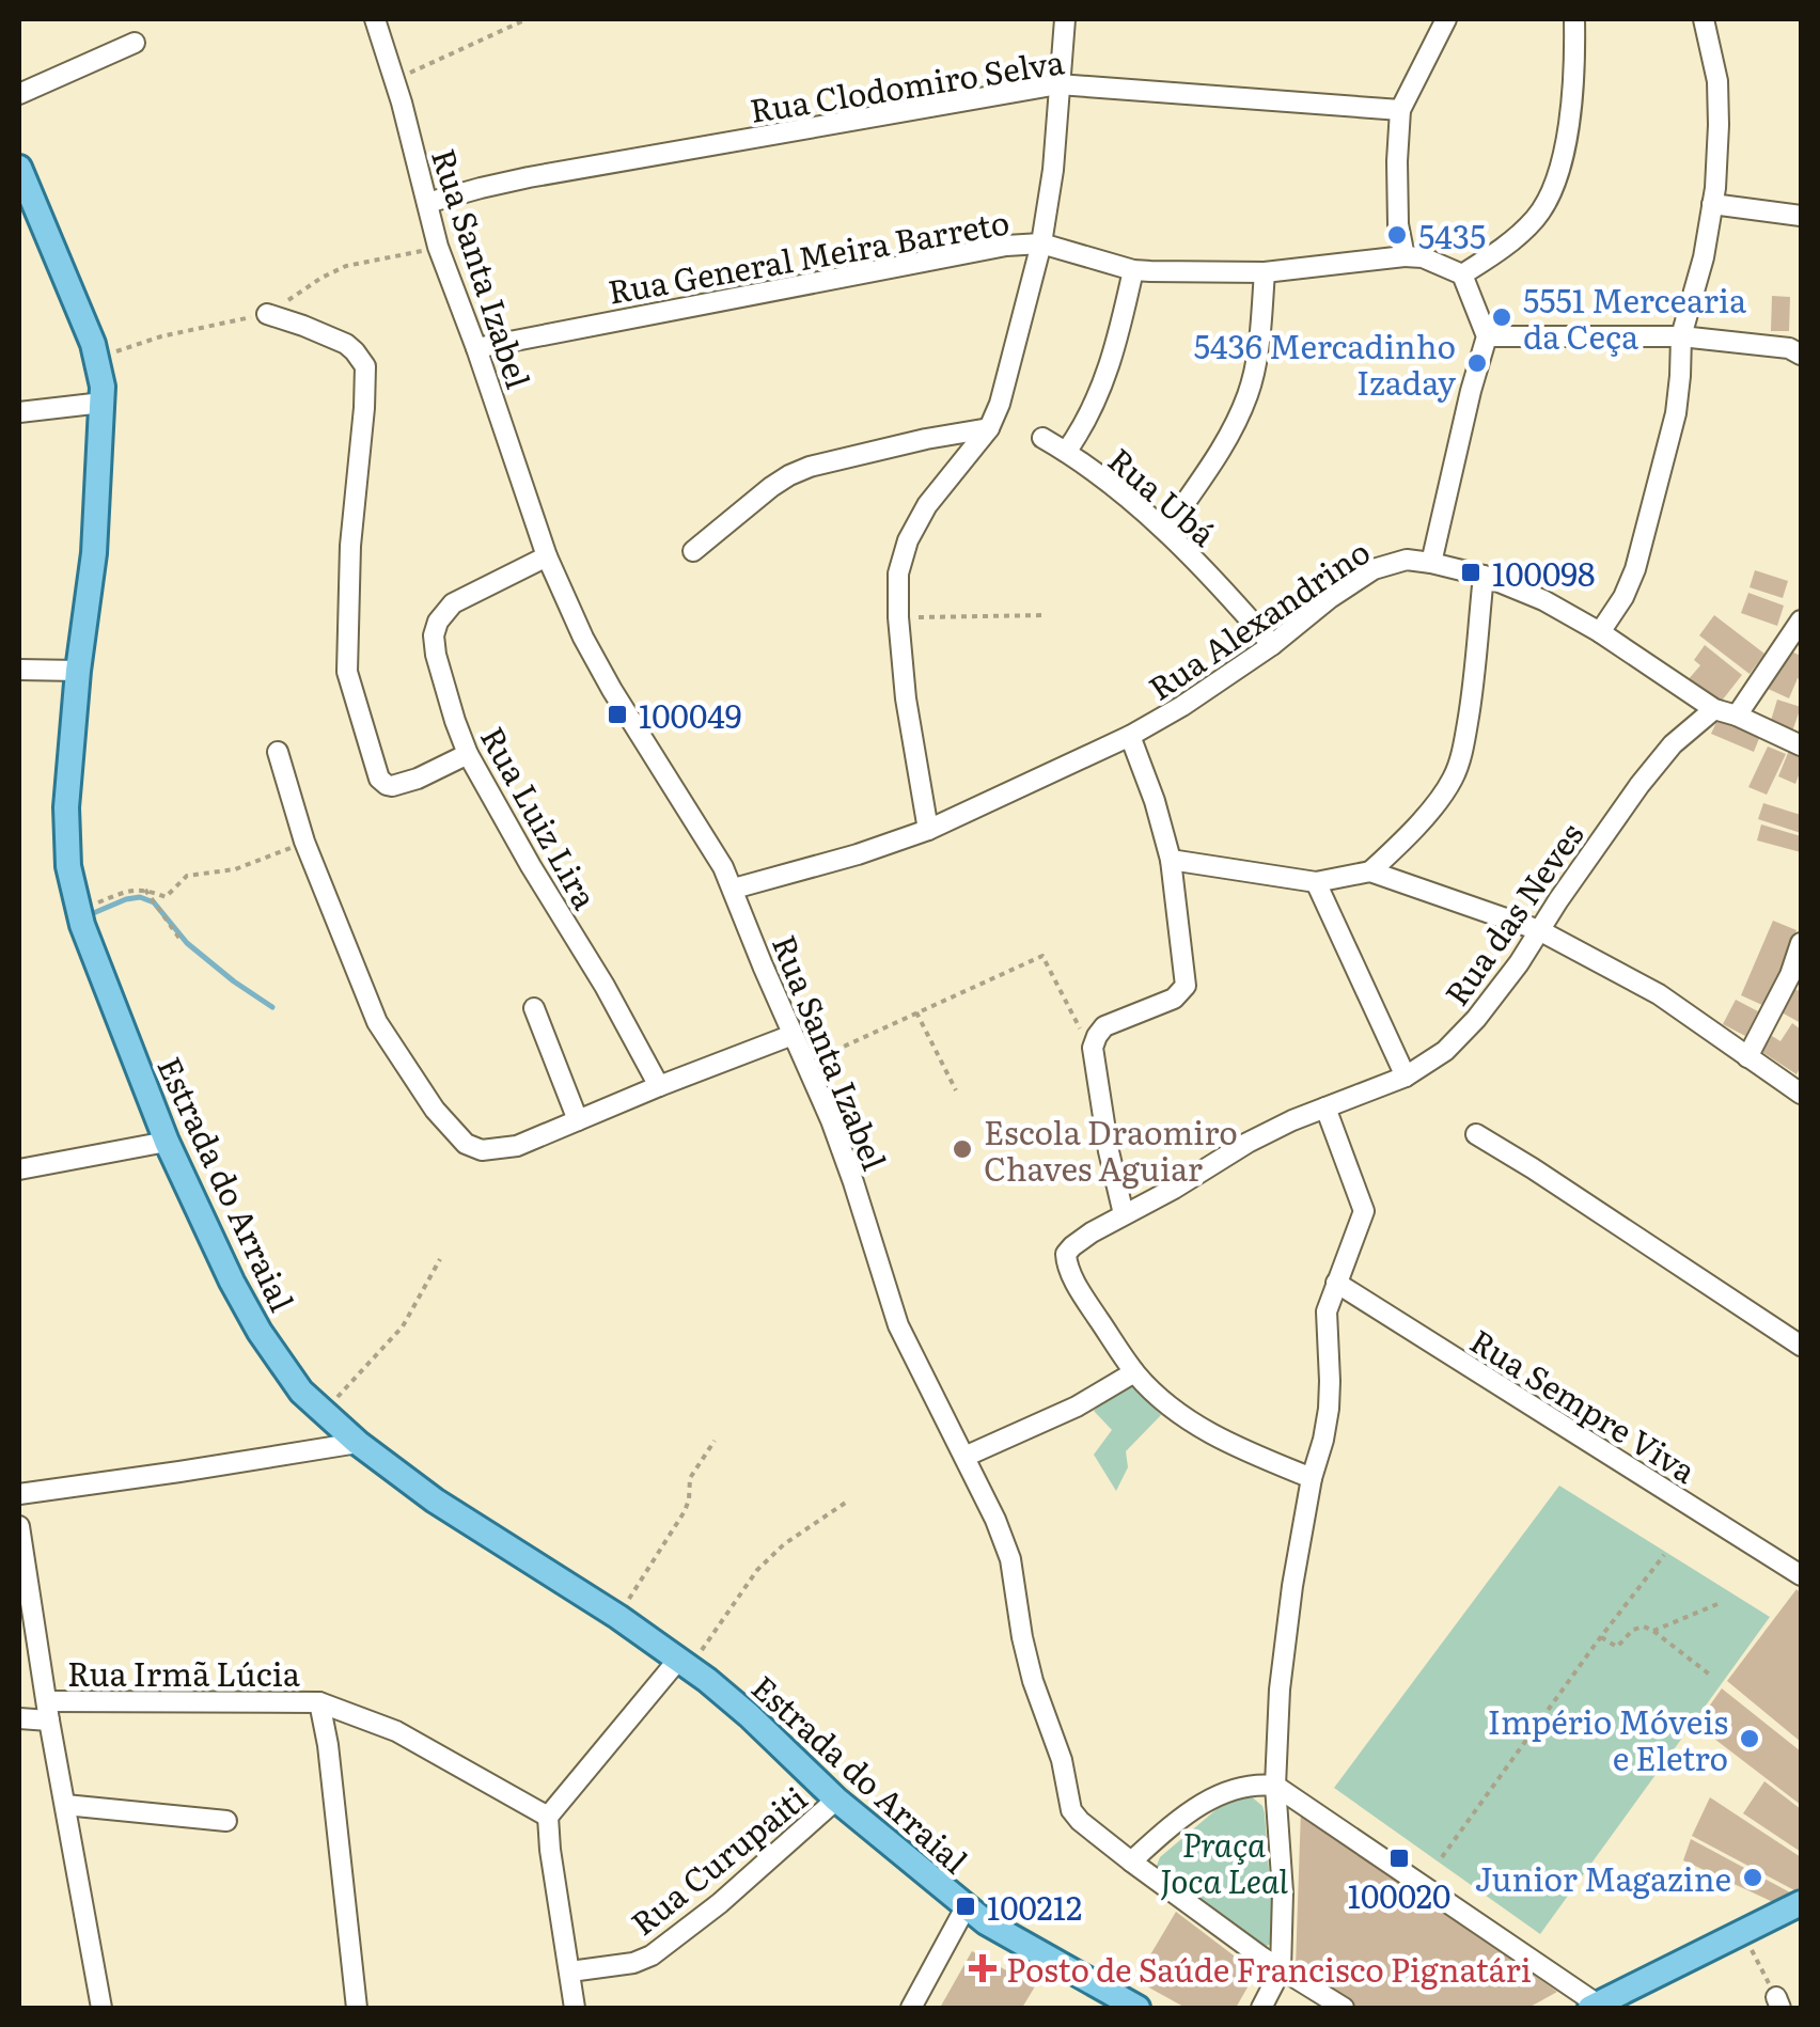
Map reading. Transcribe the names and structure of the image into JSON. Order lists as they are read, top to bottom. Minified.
{"streets":{"main road":["Estrada do Arraial"],"street":["Rua Clodomiro Selva","Rua General Meira Barreto","Rua Santa Izabel","Rua Ubá","Rua Alexandrino","Rua Luiz Lira","Rua das Neves","Rua Sempre Viva","Rua Irmã Lúcia","Rua Curupaiti"]},"crossings":[["Rua Clodomiro Selva","Rua Santa Izabel"],["Rua General Meira Barreto","Rua Santa Izabel"],["Rua Santa Izabel","Rua Alexandrino"],["Rua Santa Izabel","Rua Luiz Lira"],["Rua Ubá","Rua Alexandrino"],["Rua Alexandrino","Rua das Neves"],["Estrada do Arraial","Rua Curupaiti"]],"parks":["Praça Joca Leal"],"places":{"other":["5435","5551 Mercearia da Ceça","5436 Mercadinho Izaday","Escola Draomiro Chaves Aguiar","Império Móveis e Eletro","Junior Magazine"],"transit":["100098","100049","100020","100212"],"health":["Posto de Saúde Francisco Pignatári"]}}
